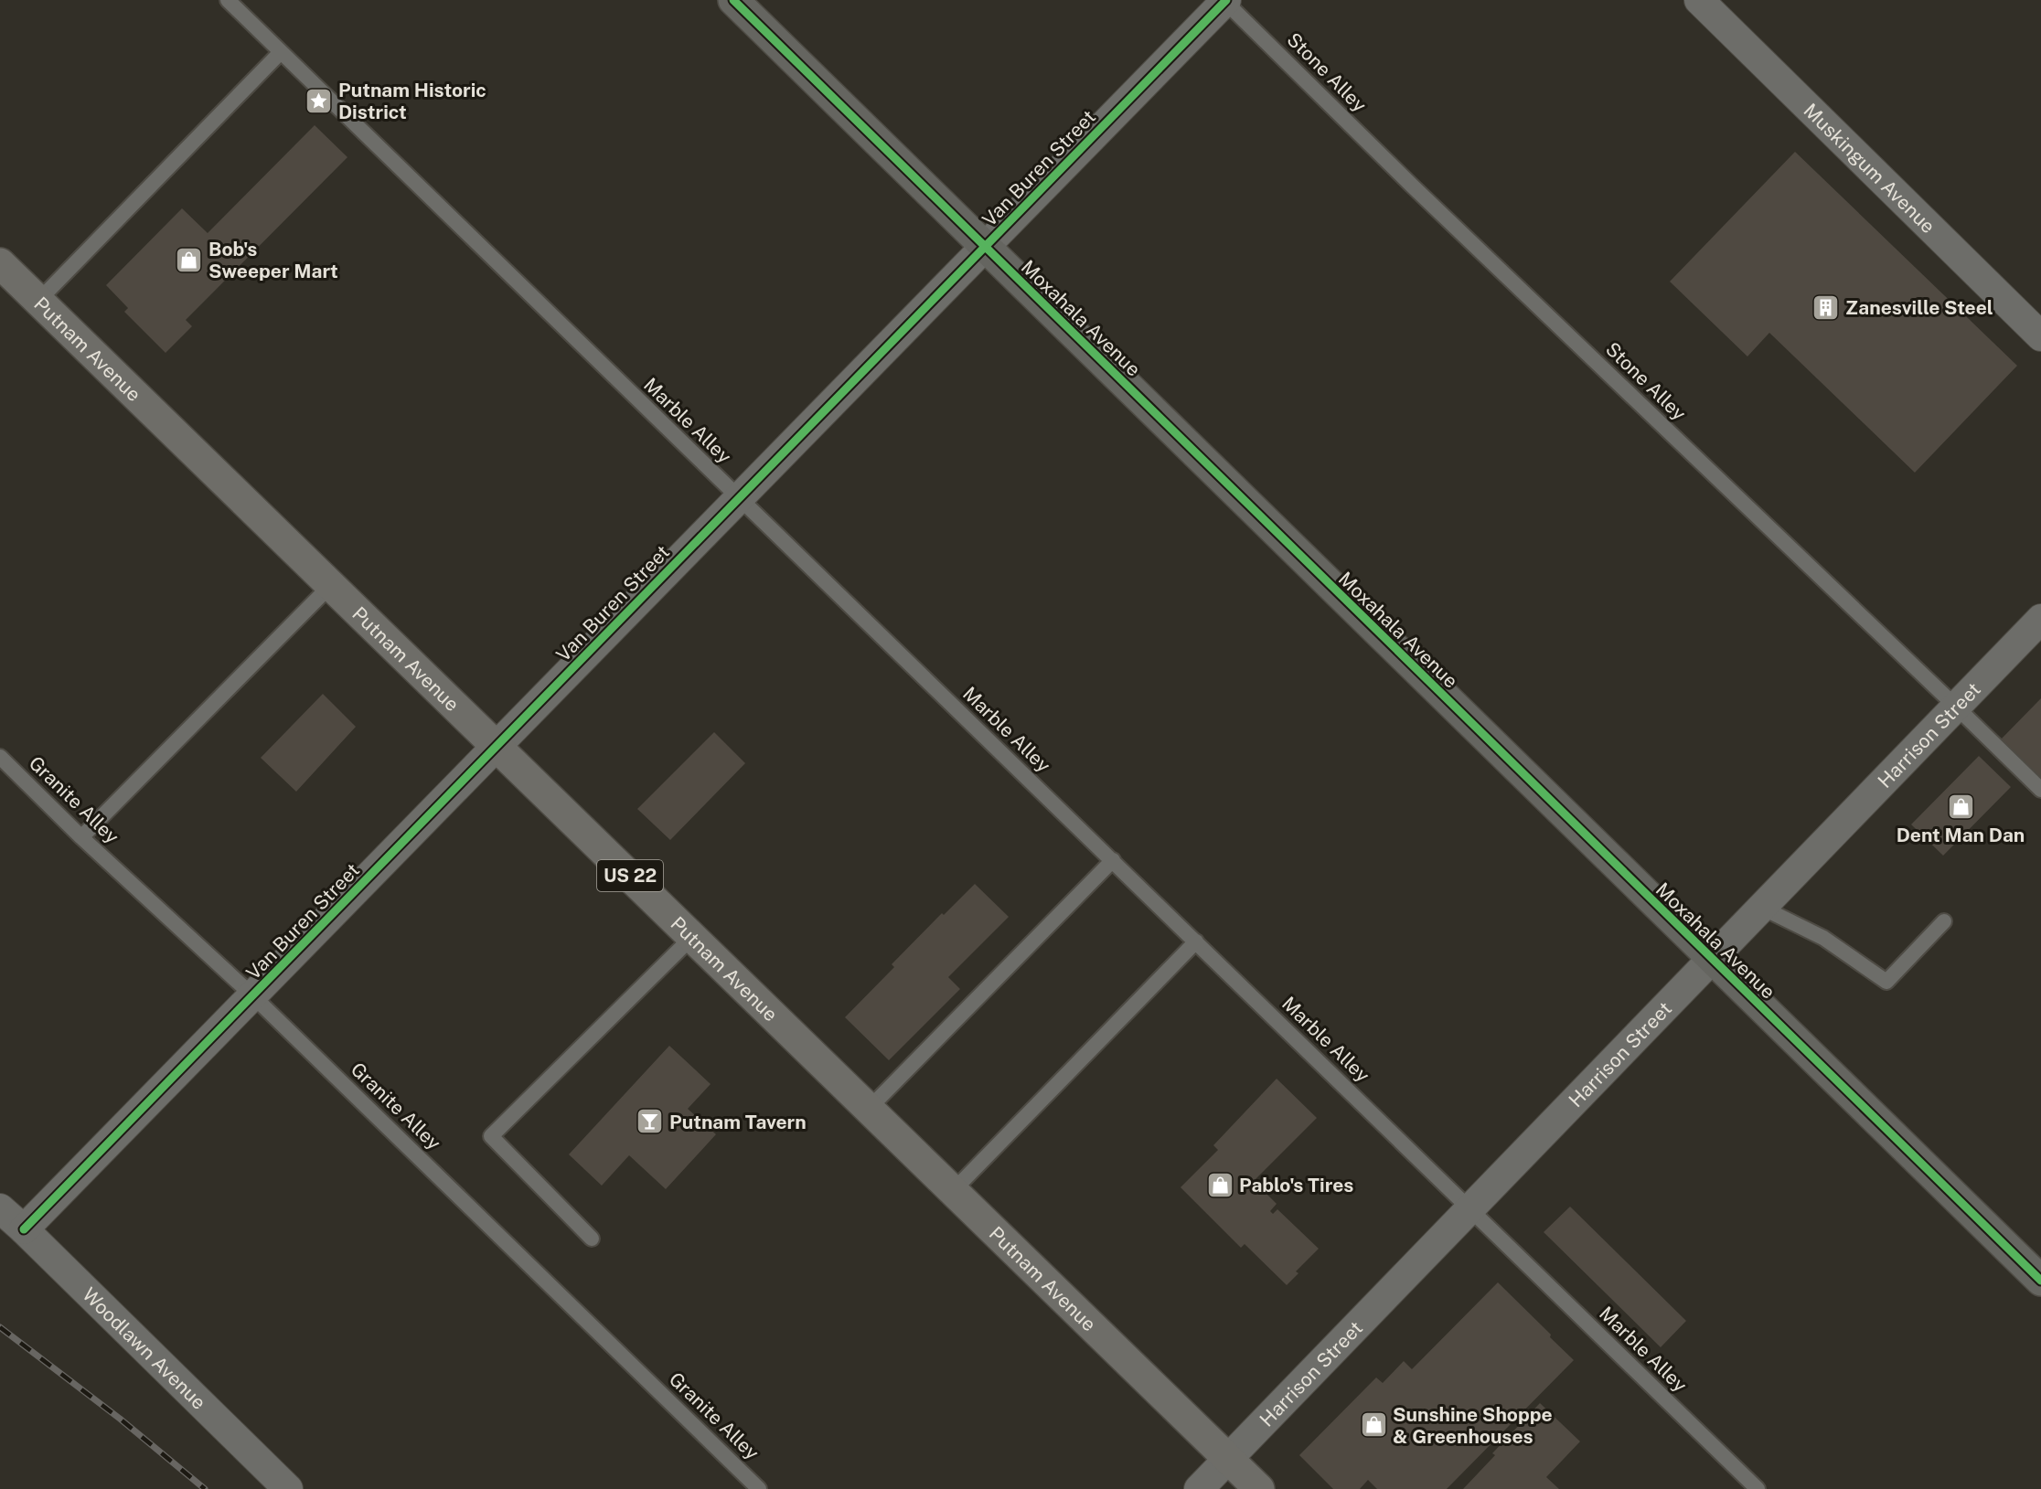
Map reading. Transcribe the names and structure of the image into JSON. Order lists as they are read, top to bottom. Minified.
{"streets":{"main road":["Putnam Avenue","US 22"],"street":["Van Buren Street","Muskingum Avenue","Moxahala Avenue","Harrison Street","Woodlawn Avenue"],"lane":["Stone Alley","Marble Alley","Granite Alley"]},"crossings":[["Stone Alley","Van Buren Street"],["Stone Alley","Harrison Street"],["Van Buren Street","Moxahala Avenue"],["Van Buren Street","Putnam Avenue"],["Van Buren Street","Marble Alley"],["Van Buren Street","Granite Alley"],["Van Buren Street","Woodlawn Avenue"],["Moxahala Avenue","Harrison Street"],["Putnam Avenue","Harrison Street"],["Marble Alley","Harrison Street"]],"places":{"place":["Putnam Historic District"],"shop":["Bob's Sweeper Mart","Dent Man Dan","Pablo's Tires","Sunshine Shoppe & Greenhouses"],"building":["Zanesville Steel"],"bar":["Putnam Tavern"]}}
